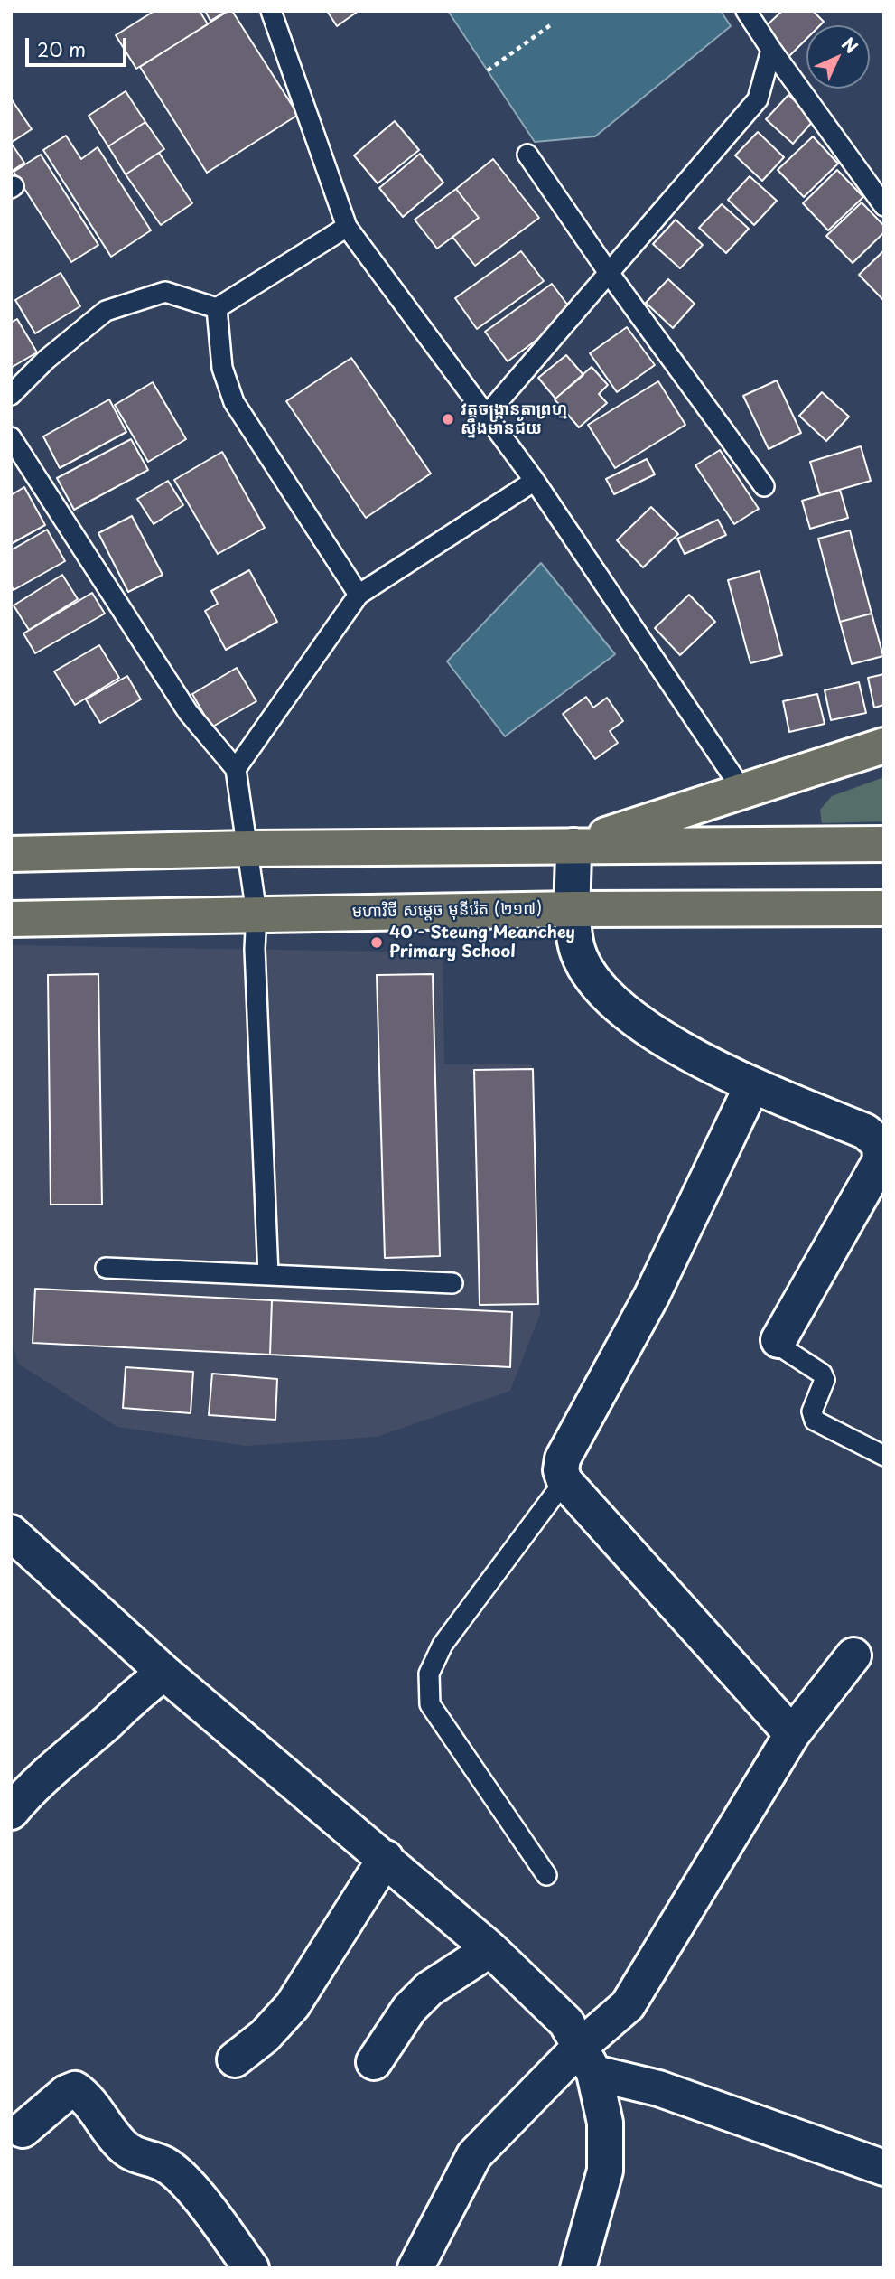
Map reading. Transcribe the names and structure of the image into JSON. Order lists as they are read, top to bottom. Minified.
{"streets":{"main road":["មហាវិថី សម្តេច មុនីរ៉េត (២១៧)"]},"places":["វត្តចង្ក្រានតាព្រហ្ម ស្ទឹងមានជ័យ","40 - Steung Meanchey Primary School"],"scale_bar":"20 m","north":"top right"}
